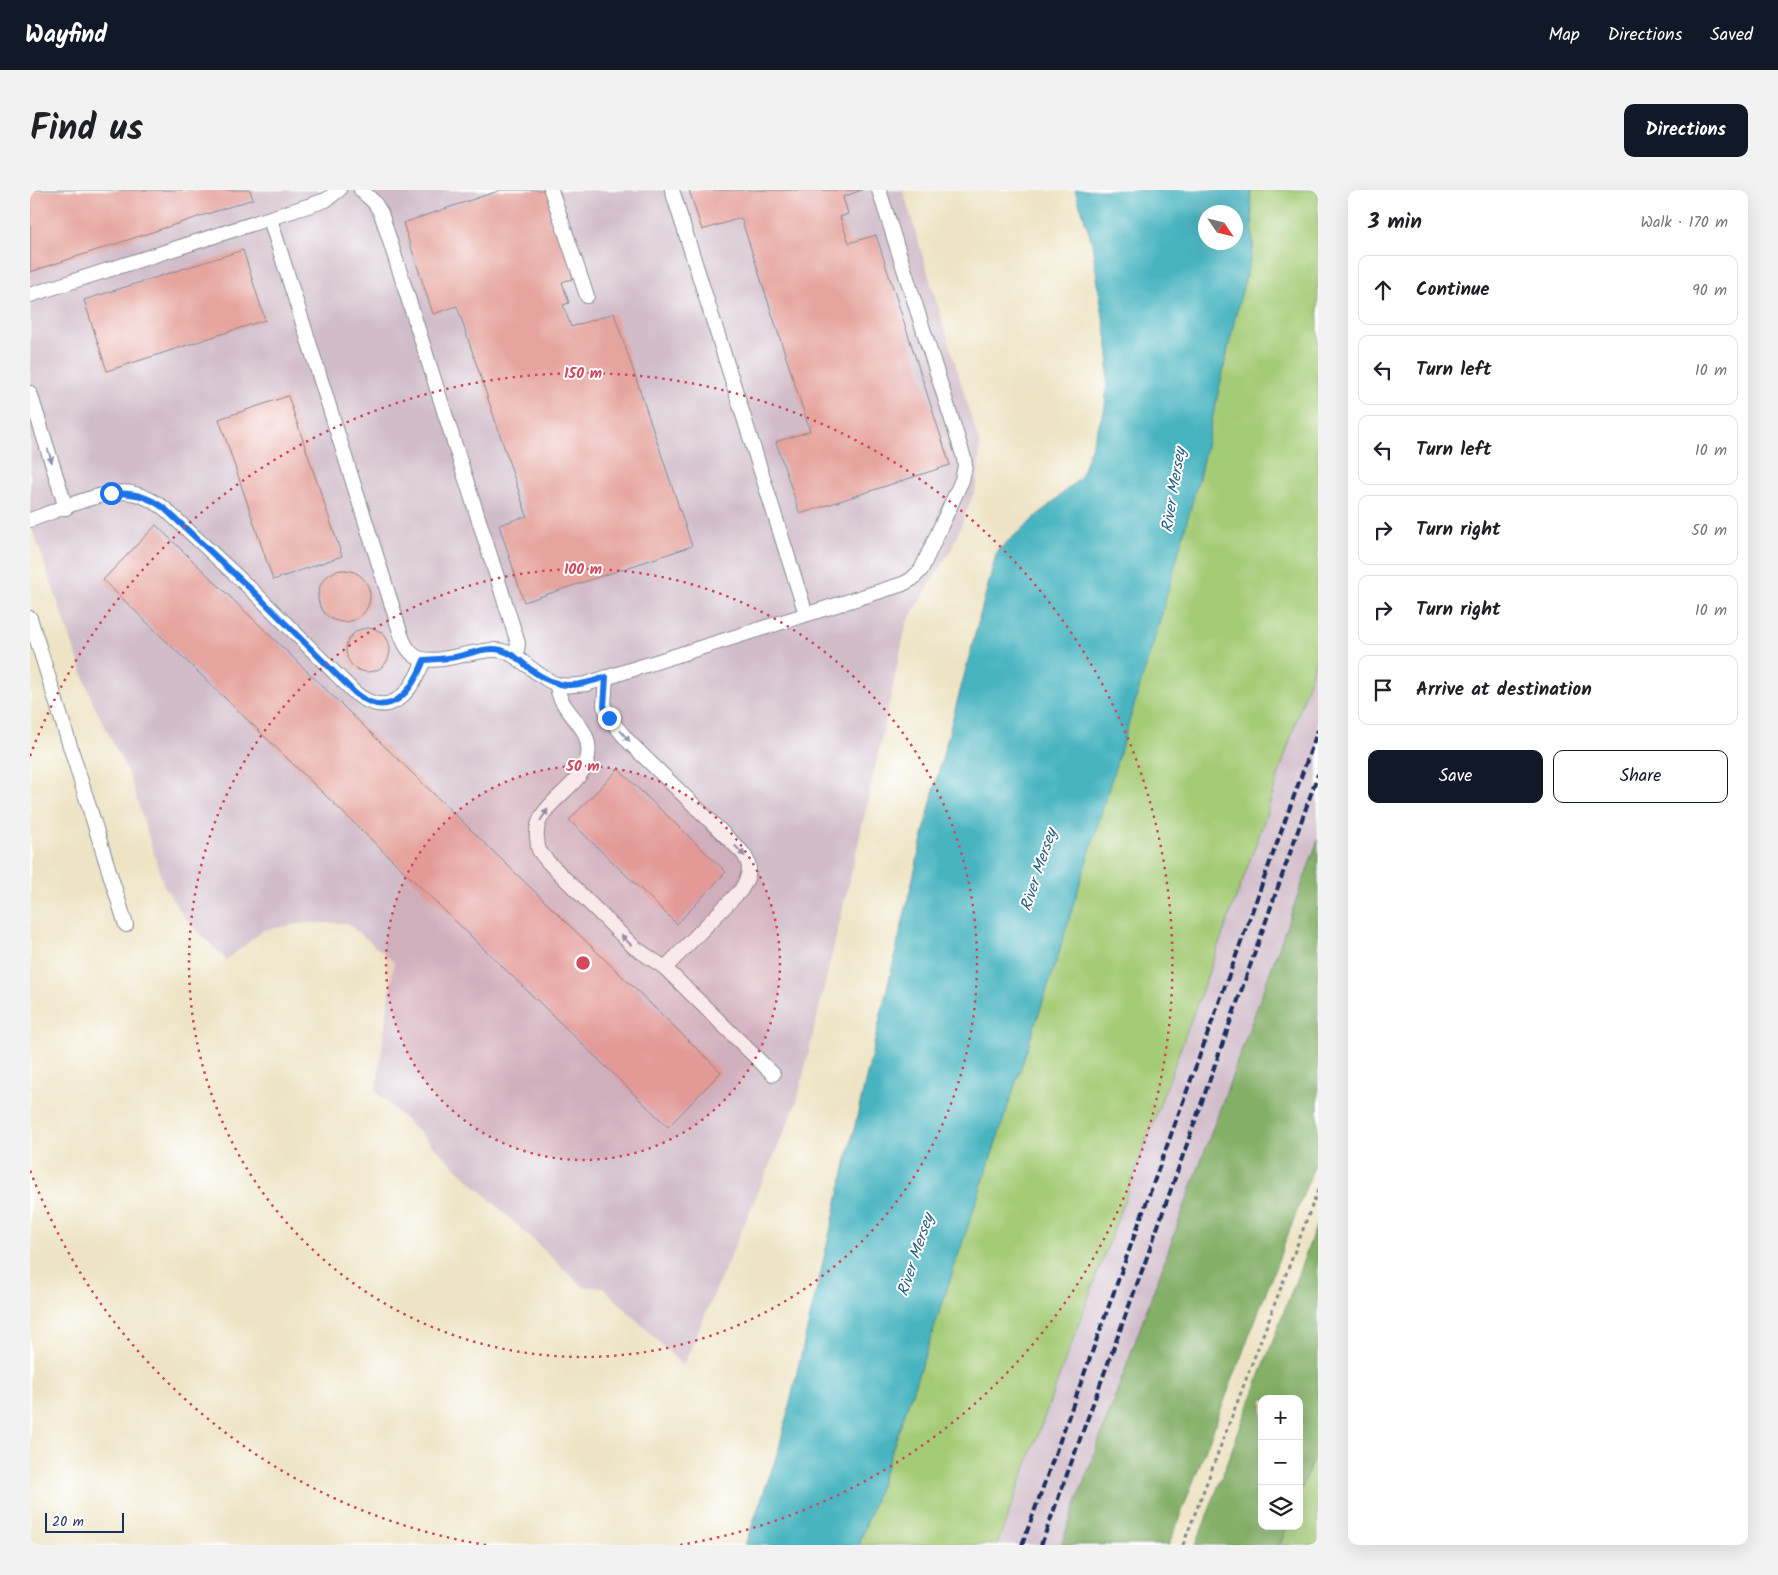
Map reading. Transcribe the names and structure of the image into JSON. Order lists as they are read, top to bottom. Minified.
{"water":["River Mersey"],"scale_bar":"20 m","north":"bottom right","page":{"header":"Wayfind","nav":["Map","Directions","Saved"],"title":"Find us","buttons":["Directions",["Save","Share"]],"heading":["3 min","Walk · 170 m"],"list":[["Continue","90 m"],["Turn left","10 m"],["Turn left","10 m"],["Turn right","50 m"],["Turn right","10 m"],"Arrive at destination"],"map_buttons":["+","−"],"scale":"20 m"},"rings":["150 m","100 m","50 m"]}
